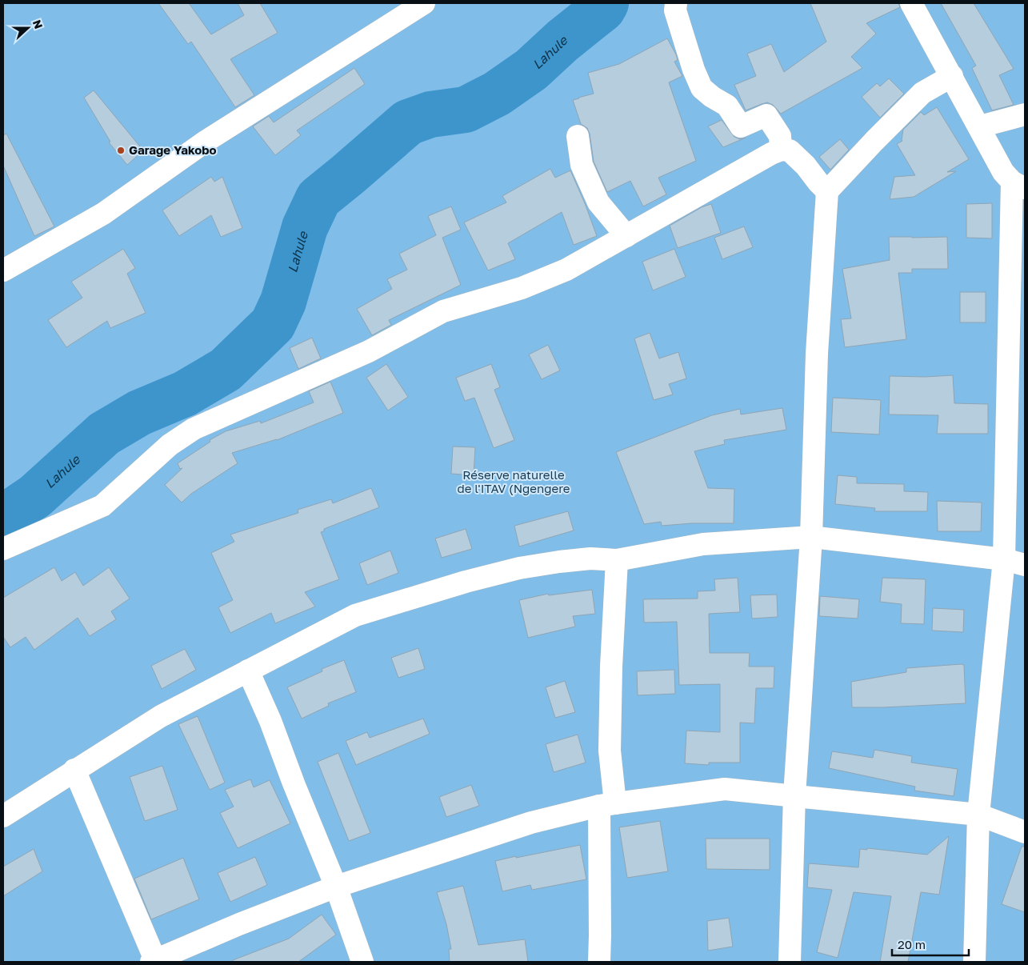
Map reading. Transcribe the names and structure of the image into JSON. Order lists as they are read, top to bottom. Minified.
{"water":["Lahule"],"parks":["Réserve naturelle de l'ITAV (Ngengere"],"places":["Garage Yakobo"],"scale_bar":"20 m","north":"right"}
